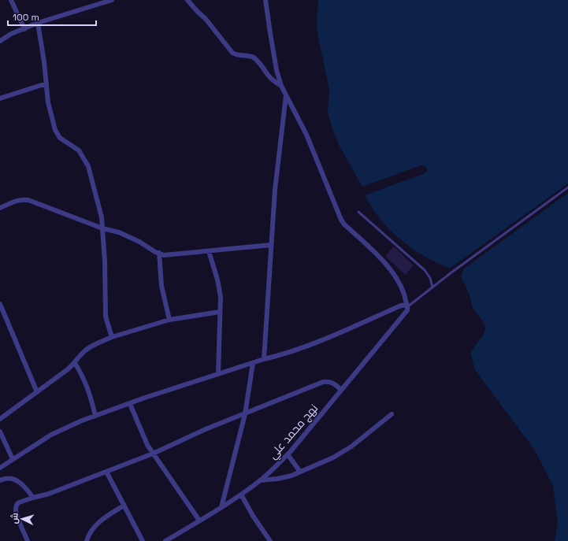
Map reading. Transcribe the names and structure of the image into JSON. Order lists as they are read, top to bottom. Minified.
{"streets":{"street":["نهج محمد علي"]},"scale_bar":"100 m","north":"left"}
